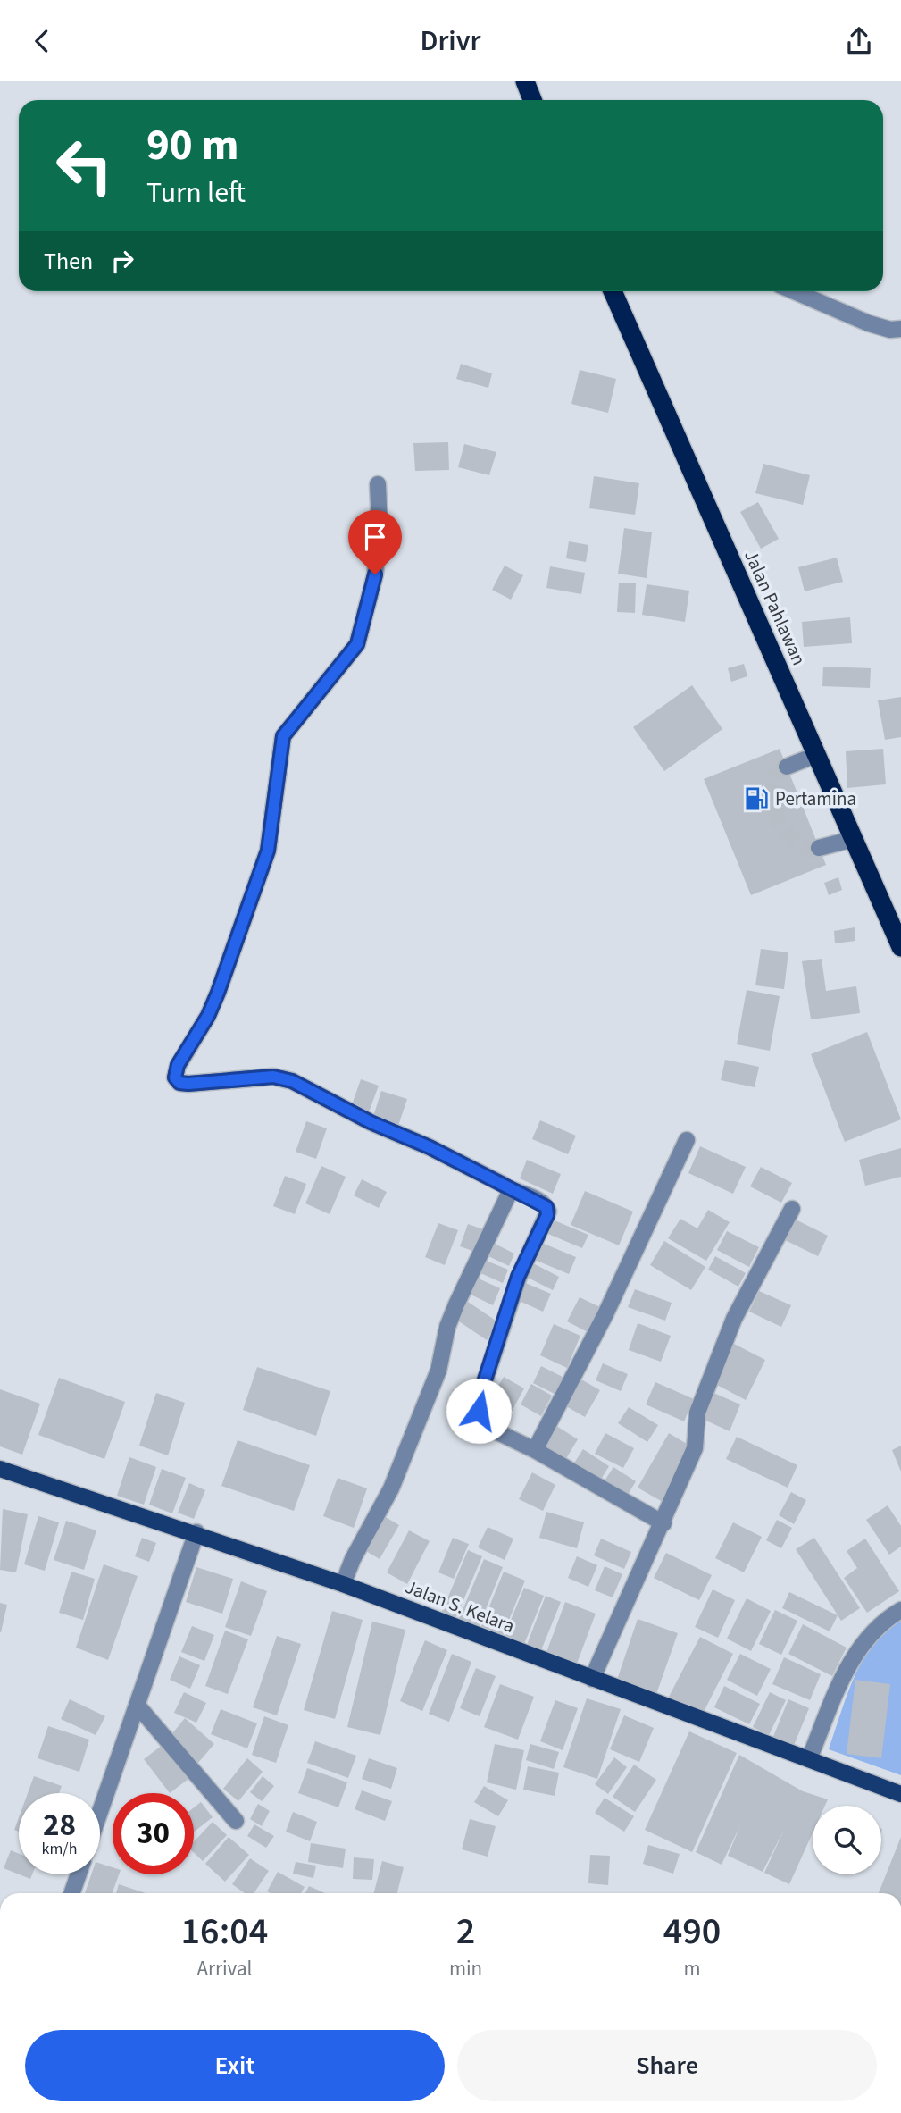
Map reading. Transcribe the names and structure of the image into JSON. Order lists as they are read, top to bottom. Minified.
{"streets":{"highway":["Jalan Pahlawan"],"main road":["Jalan S. Kelara"]},"places":{"fuel station":["Pertamina"]},"page":{"header":"Drivr","turn":["90 m","Turn left"],"then":"Then","speed":"28 km/h","limit":"30","eta":["16:04","Arrival","2","min","490","m"],"buttons":["Exit","Share"]}}
